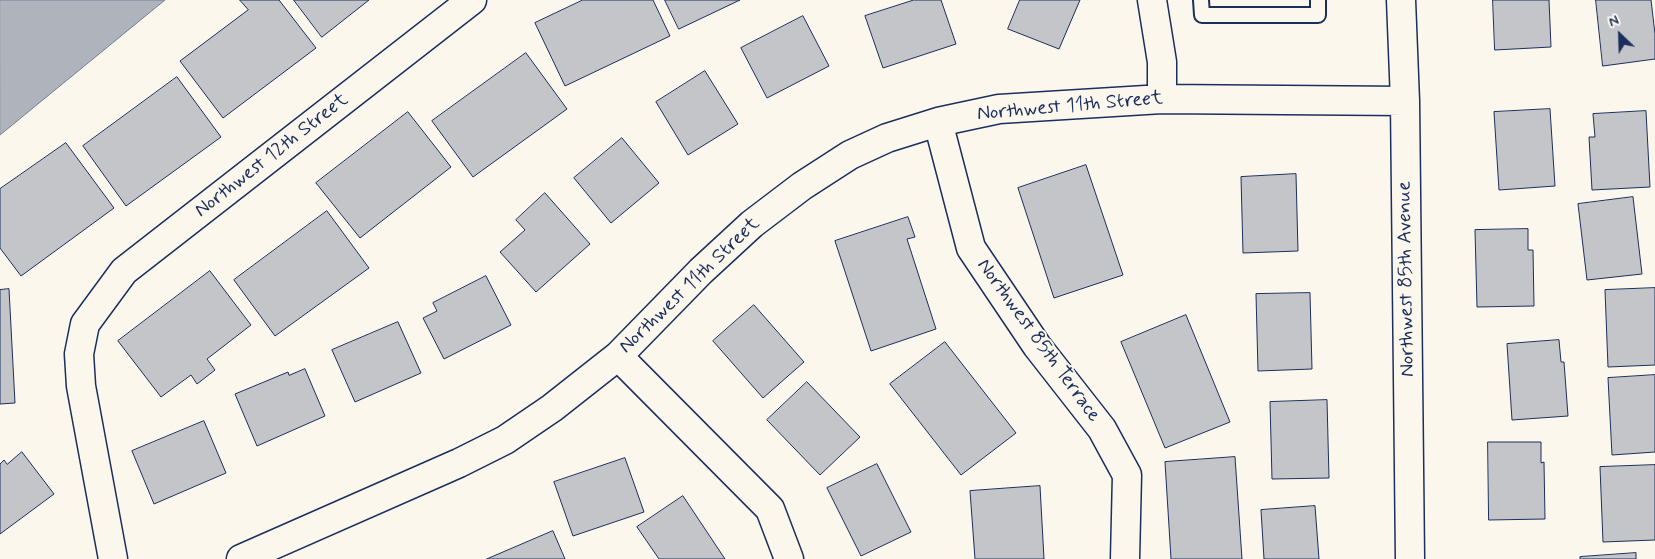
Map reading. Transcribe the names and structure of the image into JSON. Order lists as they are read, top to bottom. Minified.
{"streets":{"street":["Northwest 11th Street","Northwest 12th Street","Northwest 85th Avenue","Northwest 85th Terrace"]},"crossings":[["Northwest 11th Street","Northwest 85th Avenue"],["Northwest 11th Street","Northwest 85th Terrace"]],"north":"top left"}
